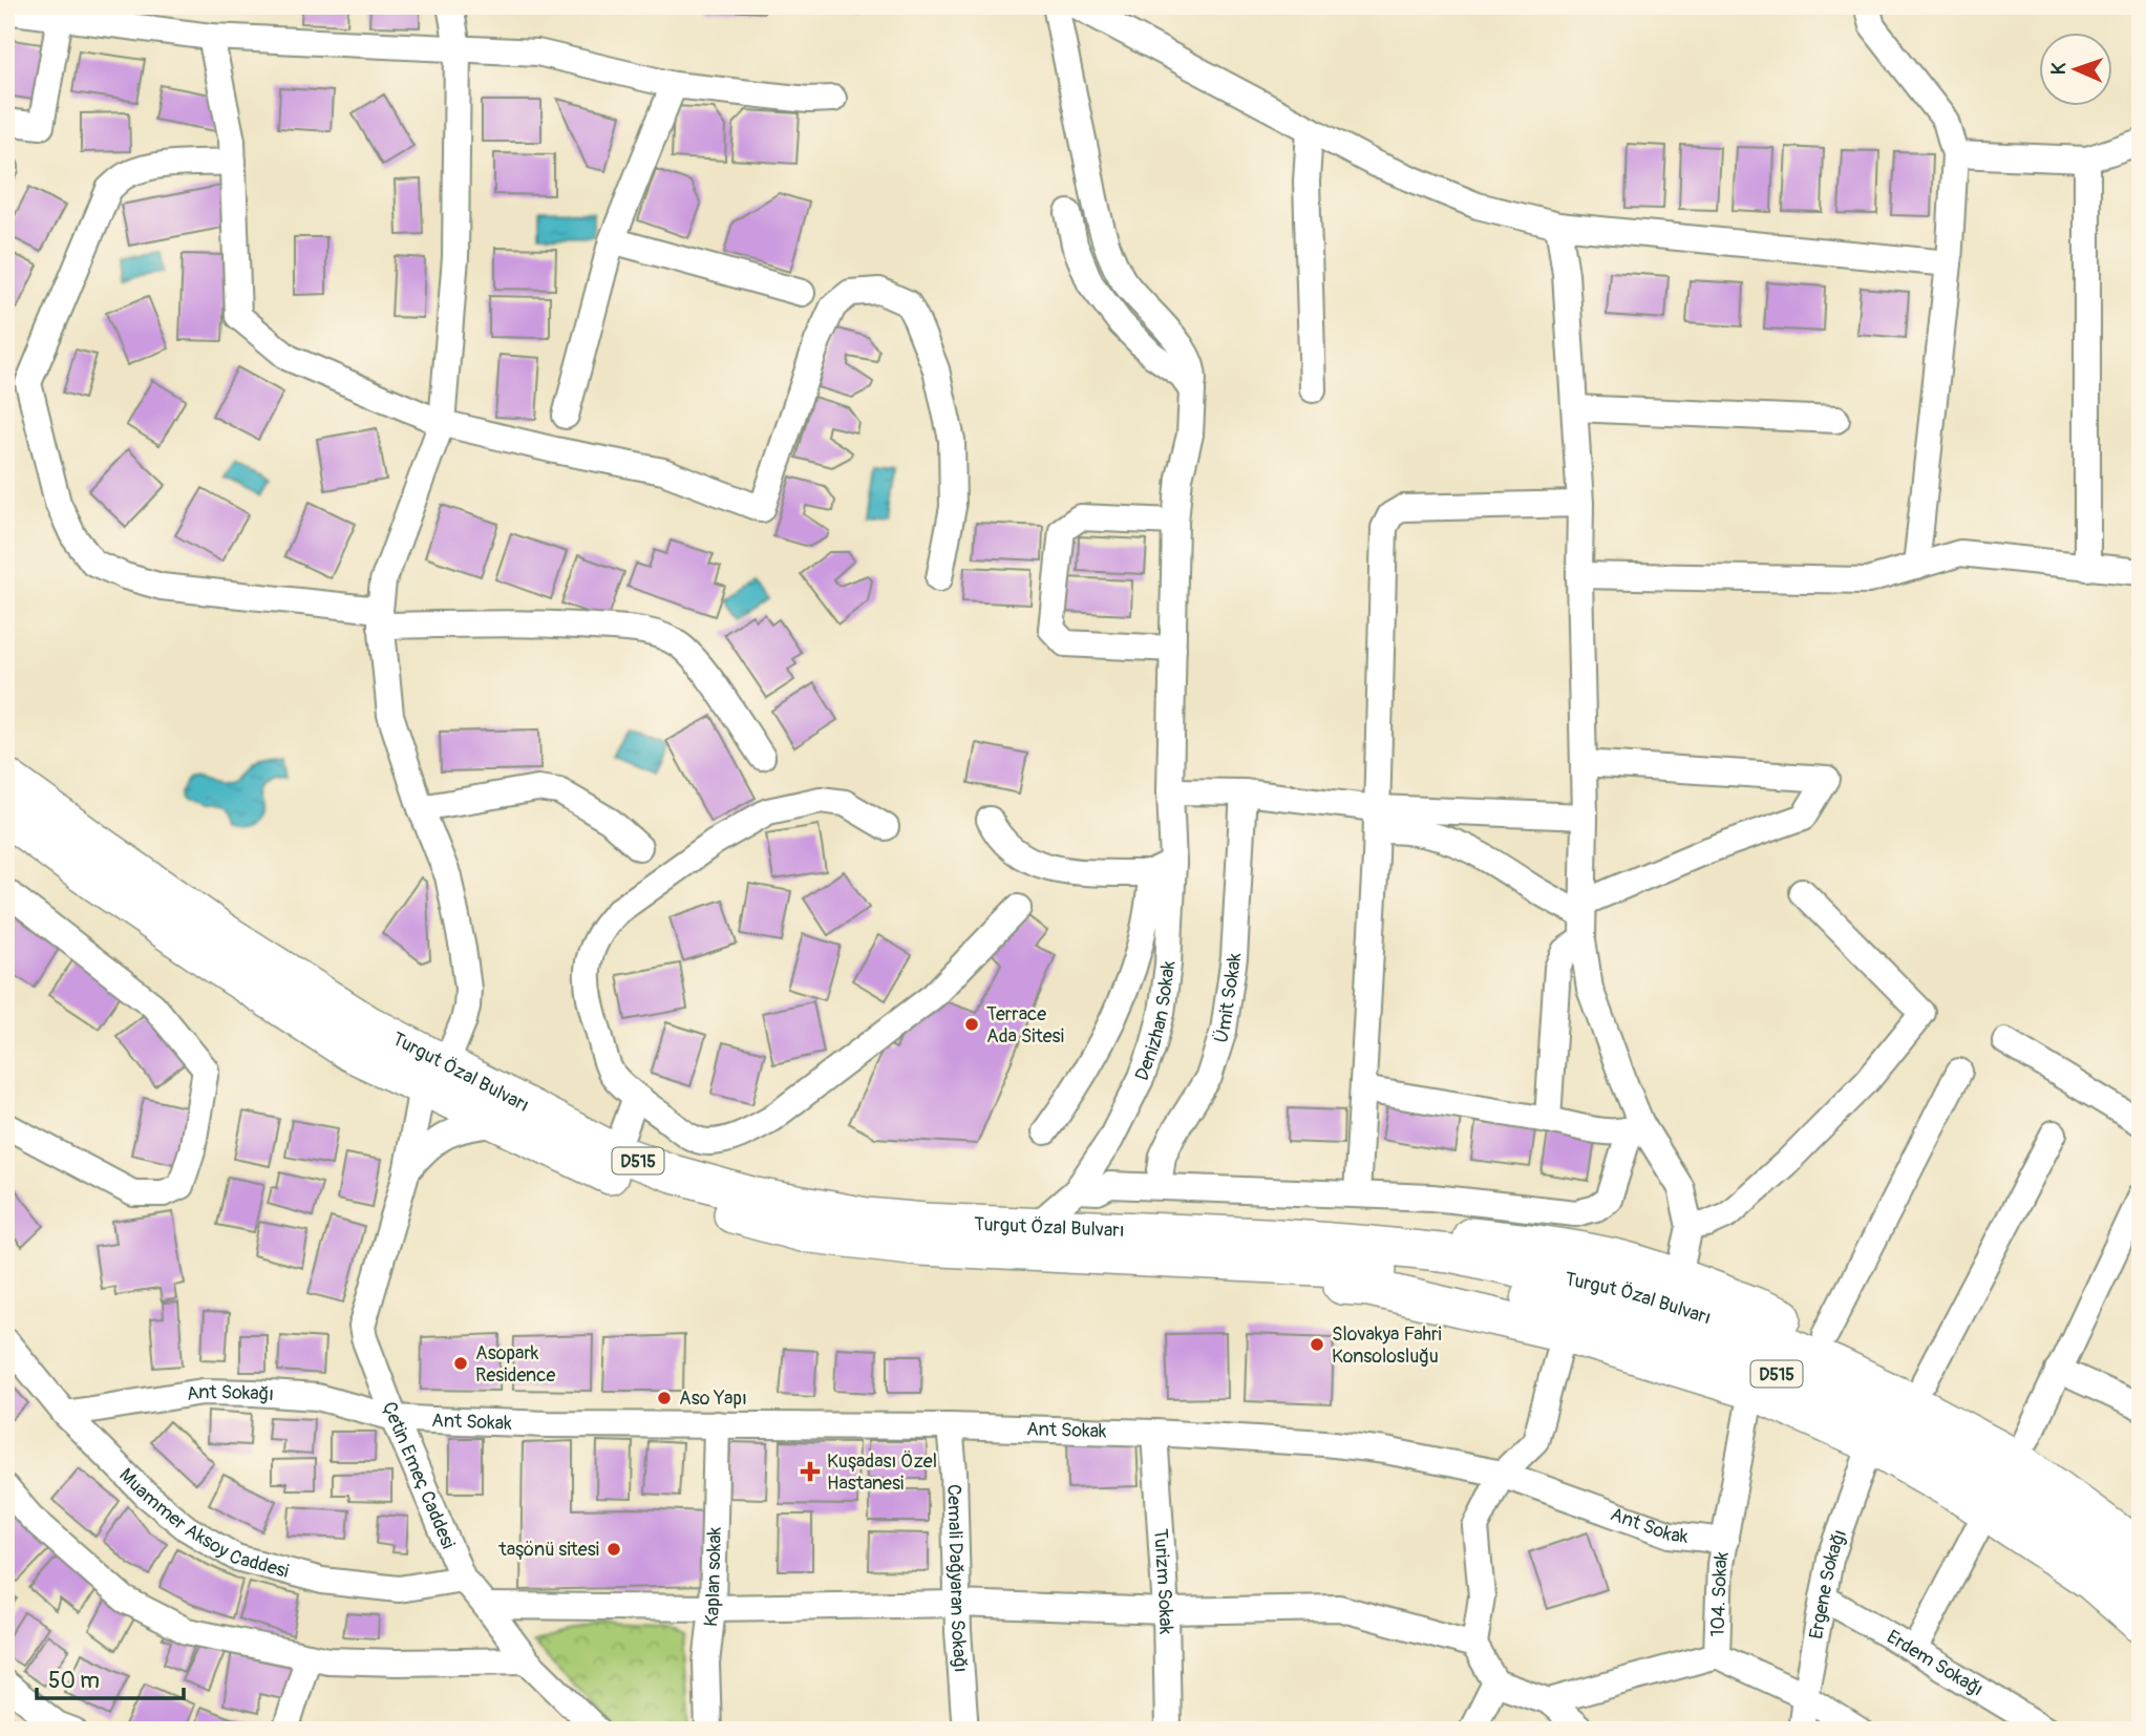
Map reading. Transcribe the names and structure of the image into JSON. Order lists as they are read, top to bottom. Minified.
{"streets":{"highway":["Turgut Özal Bulvarı","D515"],"street":["Ümit Sokak","Denizhan Sokak","Ant Sokağı","Ant Sokak","Çetin Emeç Caddesi","Muammer Aksoy Caddesi","Kaplan sokak","Cemali Dağyaran Sokağı","Turizm Sokak","Ergene Sokağı","104. Sokak","Erdem Sokağı"]},"crossings":[["Turgut Özal Bulvarı","Çetin Emeç Caddesi"],["Ant Sokağı","Ant Sokak"],["Ant Sokağı","Çetin Emeç Caddesi"],["Ant Sokağı","Muammer Aksoy Caddesi"],["Ant Sokak","Çetin Emeç Caddesi"],["Ant Sokak","Kaplan sokak"],["Ant Sokak","Cemali Dağyaran Sokağı"],["Ant Sokak","Turizm Sokak"],["Ant Sokak","104. Sokak"],["Çetin Emeç Caddesi","Muammer Aksoy Caddesi"],["Ergene Sokağı","Erdem Sokağı"]],"places":{"other":["Terrace Ada Sitesi","Slovakya Fahri Konsolosluğu","Asopark Residence","Aso Yapı","taşönü sitesi"],"health":["Kuşadası Özel Hastanesi"]},"scale_bar":"50 m","north":"left"}
